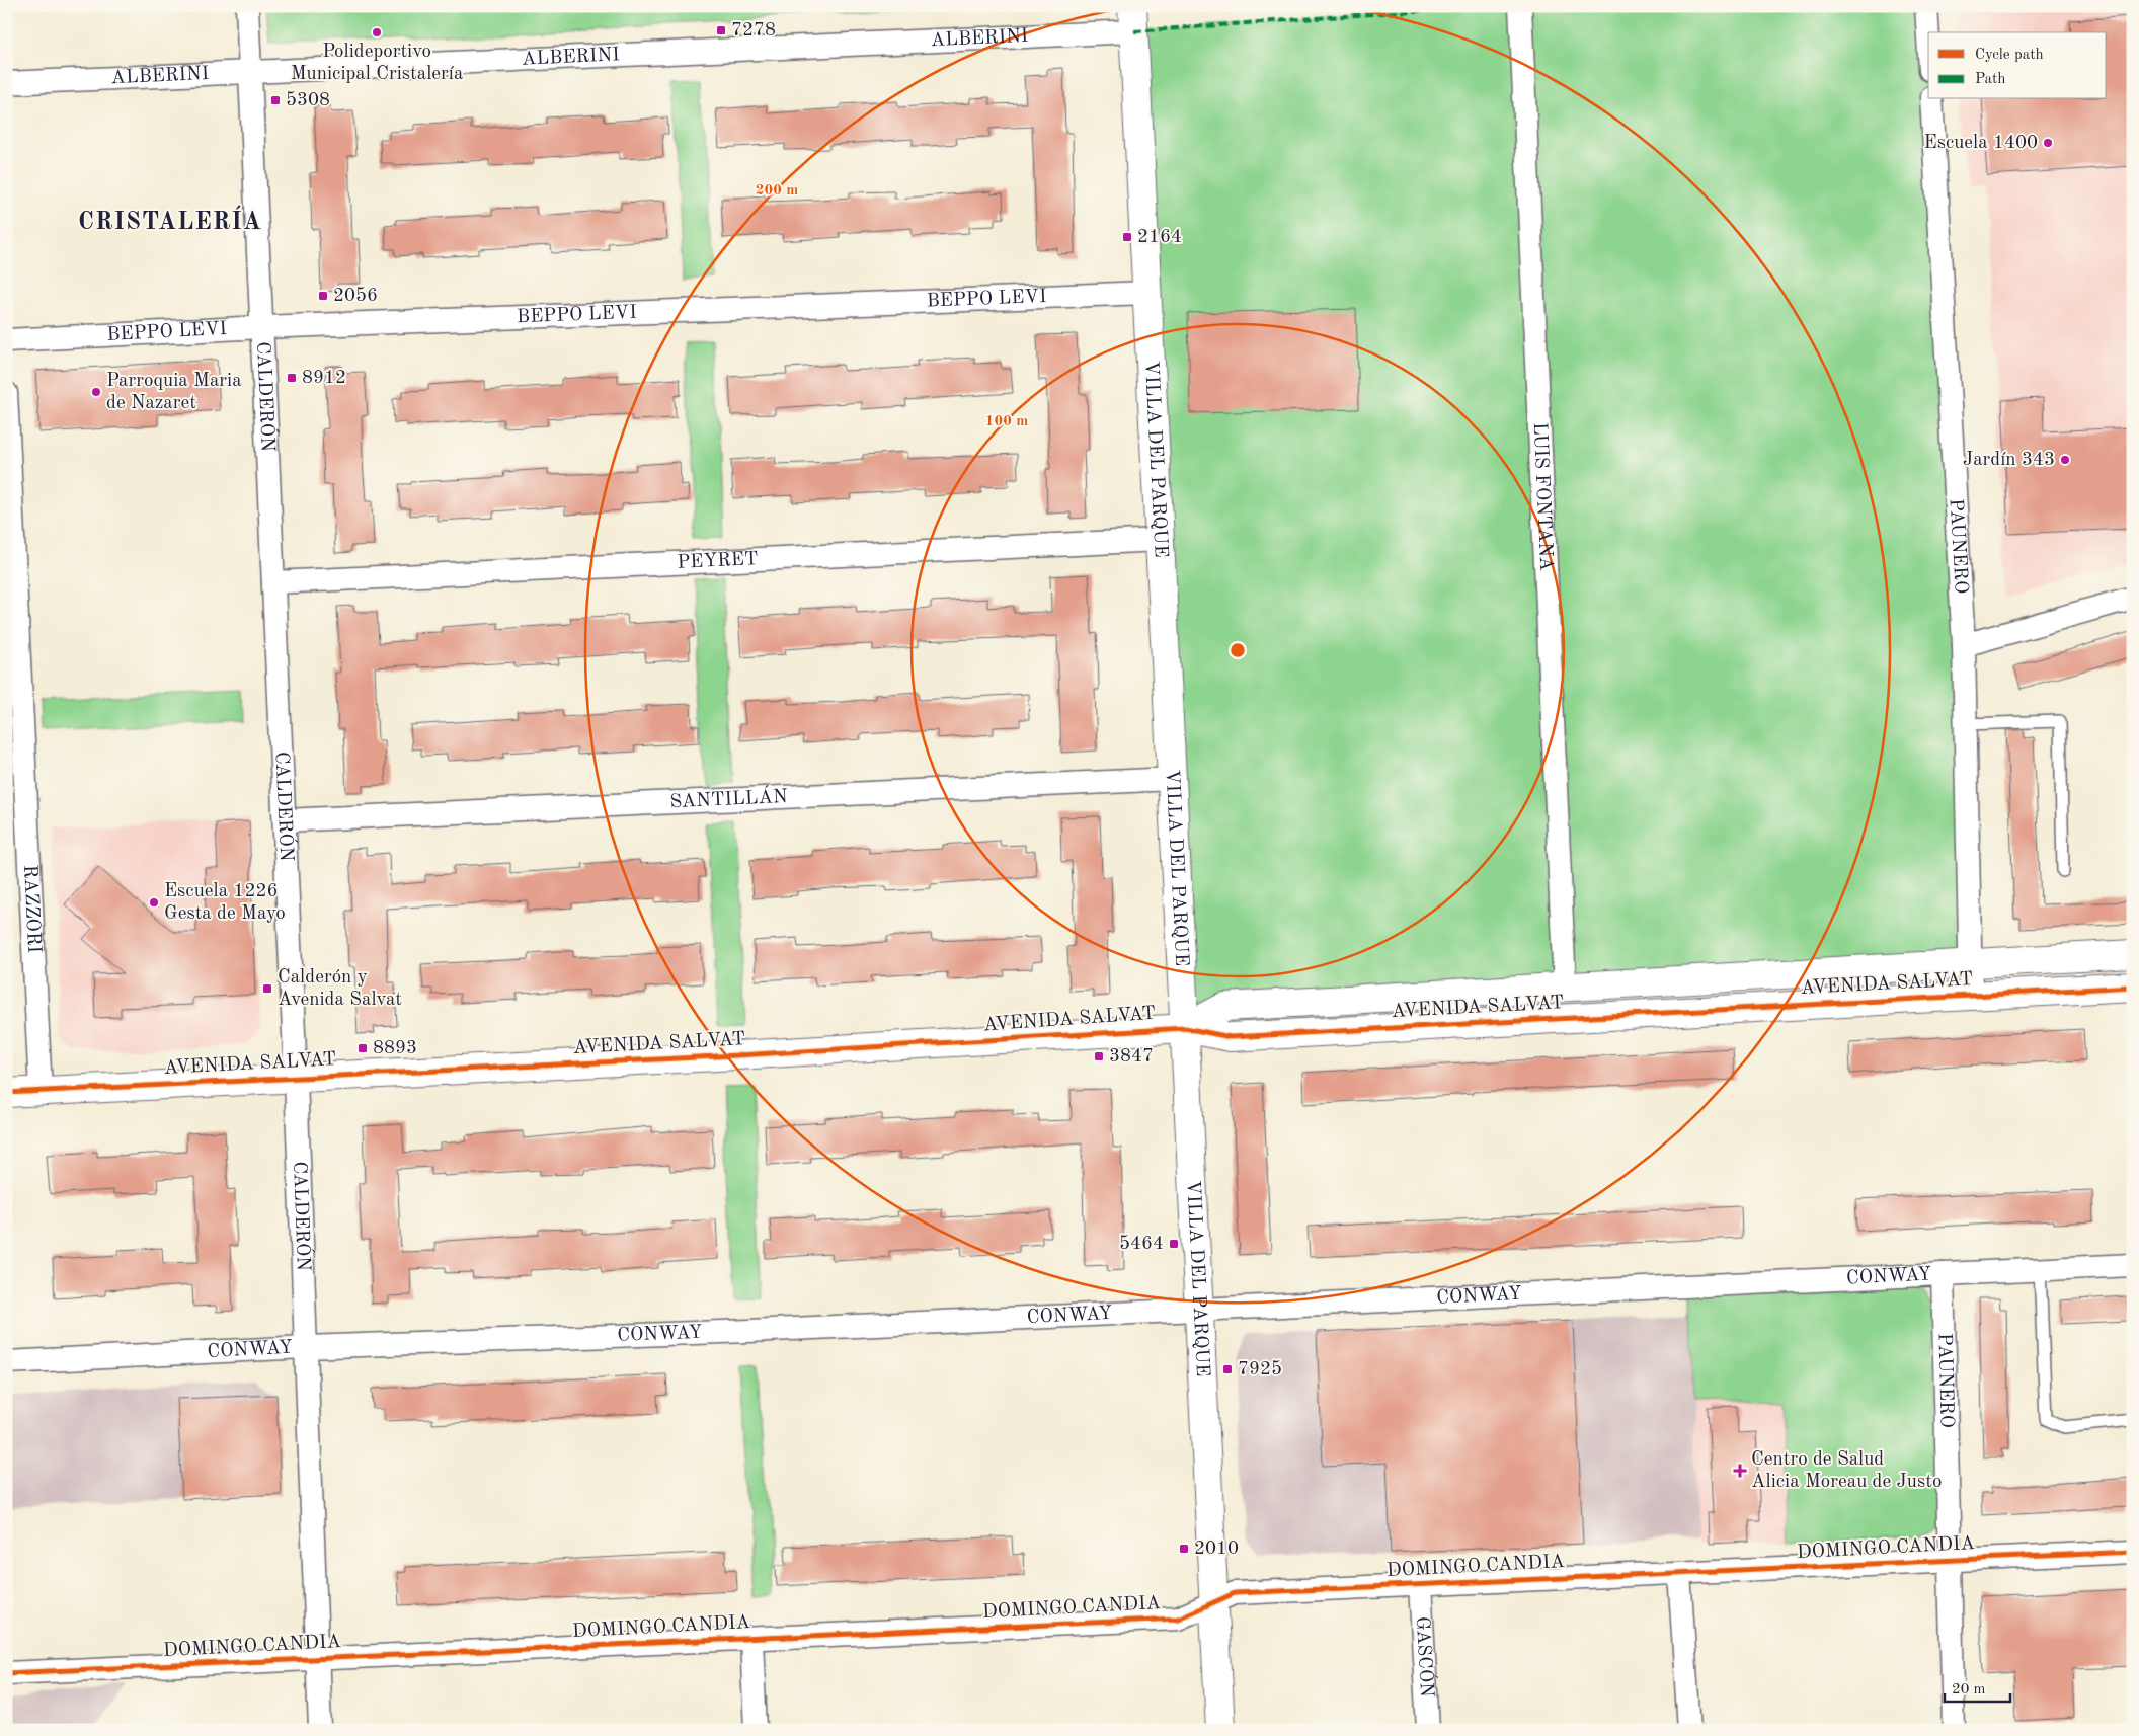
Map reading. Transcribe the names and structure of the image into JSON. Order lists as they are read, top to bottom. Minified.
{"streets":{"street":["ALBERINI","BEPPO LEVI","CALDERÓN","VILLA DEL PARQUE","LUIS FONTANA","PAUNERO","PEYRET","SANTILLÁN","RAZZORI","AVENIDA SALVAT","CONWAY","DOMINGO CANDIA","GASCÓN"]},"crossings":[["ALBERINI","CALDERÓN"],["ALBERINI","VILLA DEL PARQUE"],["BEPPO LEVI","CALDERÓN"],["BEPPO LEVI","VILLA DEL PARQUE"],["CALDERÓN","PEYRET"],["CALDERÓN","SANTILLÁN"],["CALDERÓN","AVENIDA SALVAT"],["CALDERÓN","CONWAY"],["CALDERÓN","DOMINGO CANDIA"],["VILLA DEL PARQUE","PEYRET"],["VILLA DEL PARQUE","SANTILLÁN"],["VILLA DEL PARQUE","AVENIDA SALVAT"],["VILLA DEL PARQUE","CONWAY"],["VILLA DEL PARQUE","DOMINGO CANDIA"],["LUIS FONTANA","AVENIDA SALVAT"],["PAUNERO","AVENIDA SALVAT"],["PAUNERO","CONWAY"],["PAUNERO","DOMINGO CANDIA"],["RAZZORI","AVENIDA SALVAT"],["DOMINGO CANDIA","GASCÓN"]],"districts":["CRISTALERÍA"],"places":{"transit":["7278","5308","2164","2056","8912","Calderón y Avenida Salvat","8893","3847","5464","7925","2010"],"other":["Polideportivo Municipal Cristalería","Escuela 1400","Parroquia Maria de Nazaret","Jardín 343","Escuela 1226 Gesta de Mayo"],"health":["Centro de Salud Alicia Moreau de Justo"]},"legend":["Cycle path","Path"],"scale_bar":"20 m","rings":["200 m","100 m"]}
